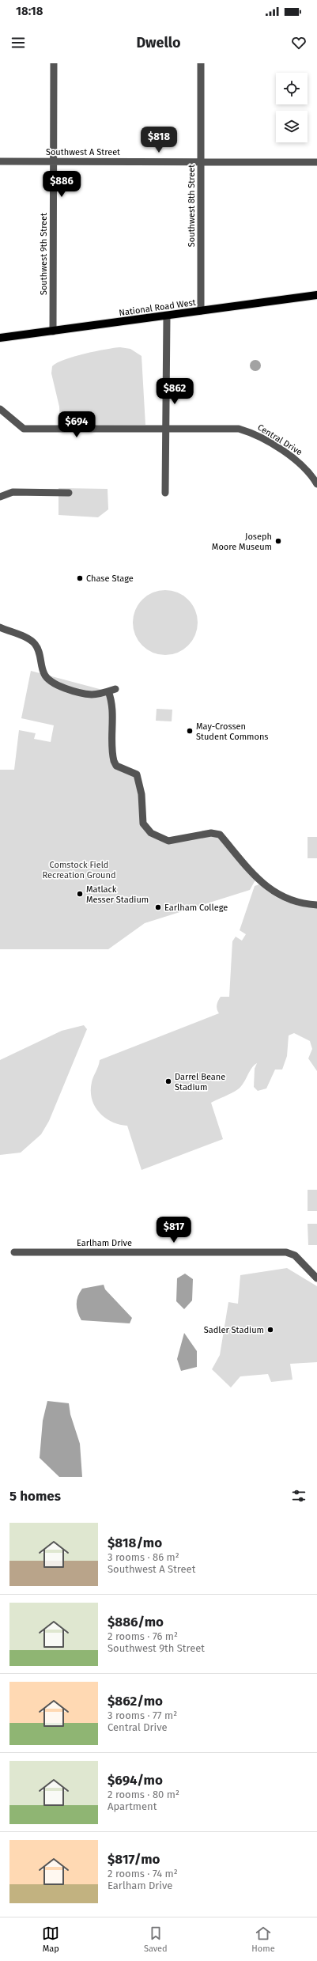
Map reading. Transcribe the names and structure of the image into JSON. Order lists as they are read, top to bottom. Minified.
{"streets":{"main road":["National Road West"],"street":["Southwest A Street","Southwest 8th Street","Southwest 9th Street","Central Drive","Earlham Drive"]},"crossings":[["Southwest A Street","Southwest 8th Street"],["Southwest A Street","Southwest 9th Street"],["Southwest 8th Street","National Road West"],["Southwest 9th Street","National Road West"]],"parks":["Comstock Field Recreation Ground"],"places":["Joseph Moore Museum","Chase Stage","May-Crossen Student Commons","Matlack Messer Stadium","Earlham College","Darrel Beane Stadium","Sadler Stadium"],"page":{"status":"18:18","header":"Dwello","price":["$818","$886","$862","$694","$817"],"heading":"5 homes","list":[{"name":"$818/mo","note":"3 rooms · 86 m² · Southwest A Street"},{"name":"$886/mo","note":"2 rooms · 76 m² · Southwest 9th Street"},{"name":"$862/mo","note":"3 rooms · 77 m² · Central Drive"},{"name":"$694/mo","note":"2 rooms · 80 m² · Apartment"},{"name":"$817/mo","note":"2 rooms · 74 m² · Earlham Drive"}],"tabs":["Map","Saved","Home"]}}
